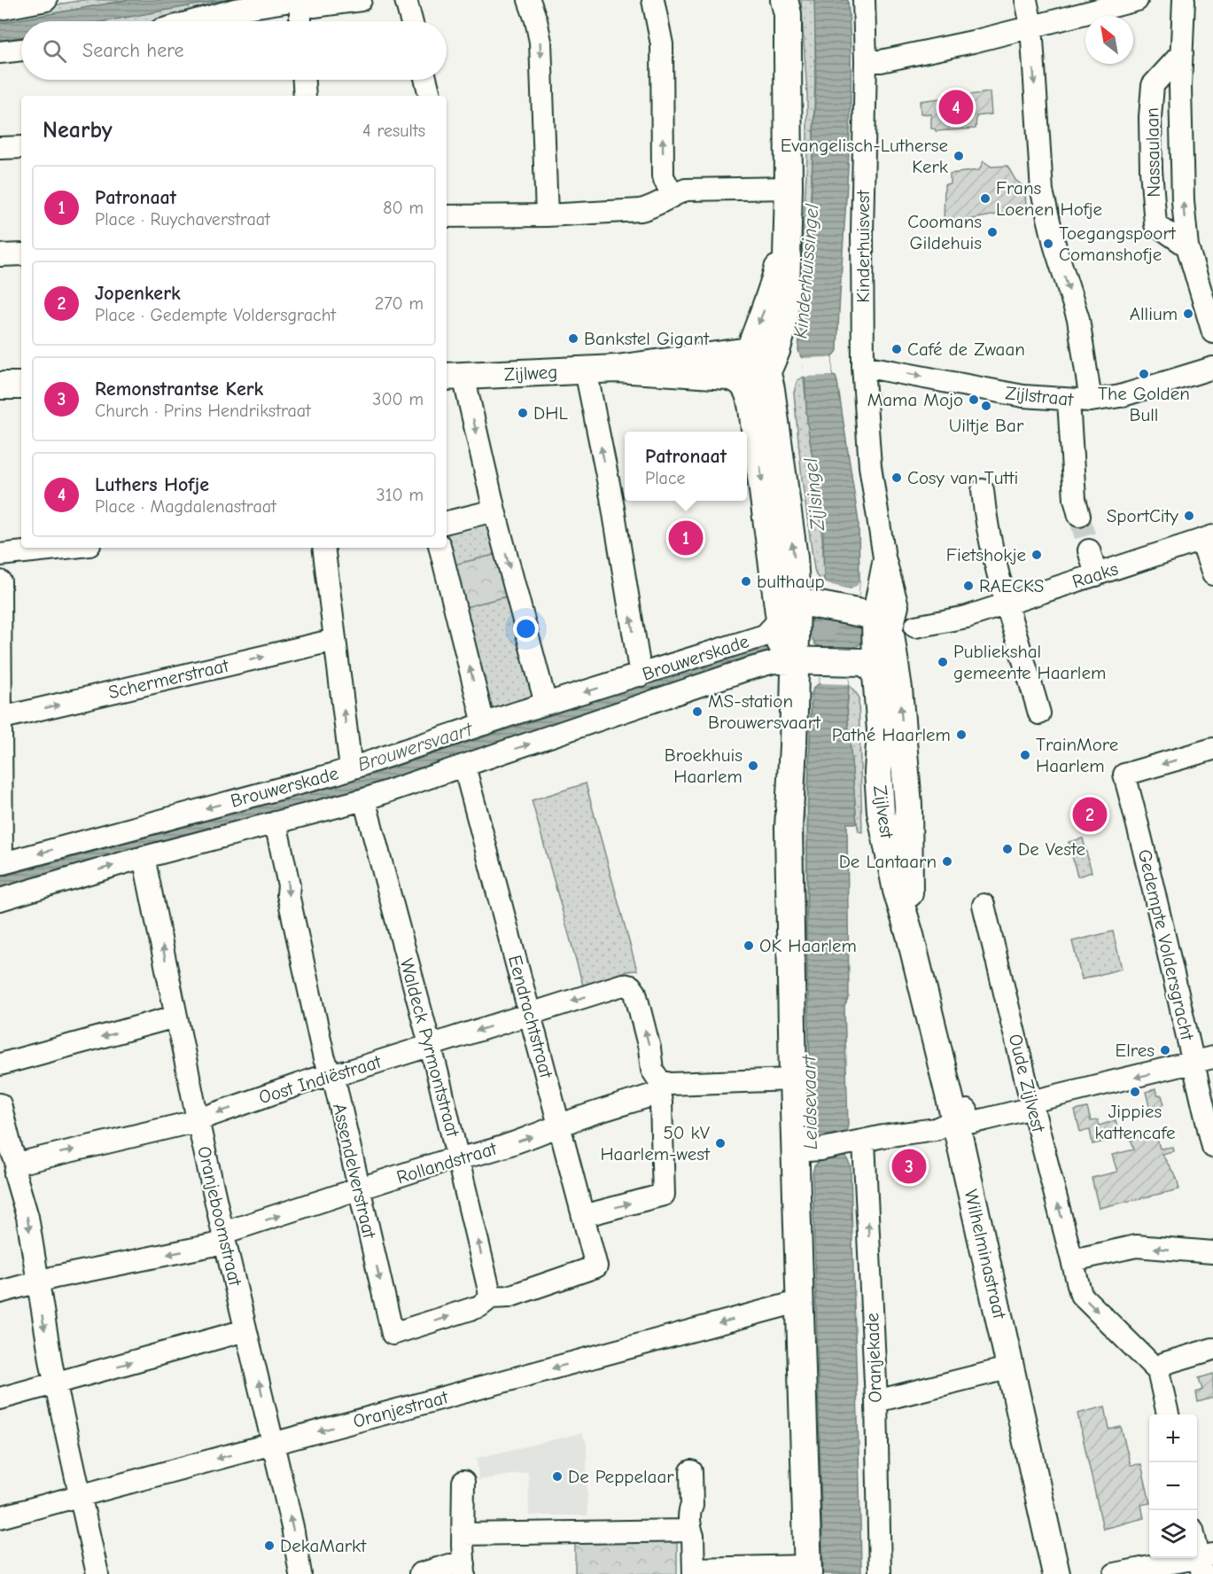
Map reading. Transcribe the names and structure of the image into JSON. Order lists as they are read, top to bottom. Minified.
{"streets":{"main road":["Zijlweg","Zijlvest","Wilhelminastraat"],"street":["Nassaulaan","Kinderhuisvest","Zijlstraat","Raaks","Brouwerskade","Schermerstraat","Gedempte Voldersgracht","Eendrachtstraat","Waldeck Pyrmontstraat","Oost Indiëstraat","Oude Zijlvest","Rollandstraat","Assendelverstraat","Oranjeboomstraat","Oranjekade","Oranjestraat"]},"crossings":[["Kinderhuisvest","Zijlstraat"],["Kinderhuisvest","Zijlvest"],["Zijlstraat","Zijlvest"],["Raaks","Zijlvest"],["Zijlvest","Wilhelminastraat"],["Eendrachtstraat","Waldeck Pyrmontstraat"],["Eendrachtstraat","Oost Indiëstraat"],["Eendrachtstraat","Rollandstraat"],["Eendrachtstraat","Assendelverstraat"],["Waldeck Pyrmontstraat","Oost Indiëstraat"],["Waldeck Pyrmontstraat","Rollandstraat"],["Waldeck Pyrmontstraat","Assendelverstraat"],["Oost Indiëstraat","Rollandstraat"],["Oost Indiëstraat","Assendelverstraat"],["Oost Indiëstraat","Oranjeboomstraat"],["Rollandstraat","Assendelverstraat"],["Rollandstraat","Oranjeboomstraat"],["Oranjeboomstraat","Oranjestraat"]],"one_way":["Zijlstraat","Gedempte Voldersgracht","Oranjeboomstraat","Oranjekade"],"water":["Kinderhuissingel","Zijlsingel","Brouwersvaart","Leidsevaart"],"places":["Evangelisch-Lutherse Kerk","Frans Loenen Hofje","Coomans Gildehuis","Toegangspoort Comanshofje","Allium","Bankstel Gigant","Café de Zwaan","The Golden Bull","Mama Mojo","Uiltje Bar","DHL","Cosy van Tutti","SportCity","Fietshokje","bulthaup","RAECKS","Publiekshal gemeente Haarlem","MS-station Brouwersvaart","Pathé Haarlem","TrainMore Haarlem","Broekhuis Haarlem","De Veste","De Lantaarn","OK Haarlem","Elres","Jippies kattencafe","50 kV Haarlem-west","De Peppelaar","DekaMarkt"],"north":"top left","page":{"search":"Search here","pins":["4","1","2","3"],"heading":["Nearby","4 results"],"list":[{"mark":"1","name":"Patronaat","note":"Place · Ruychaverstraat","value":"80 m"},{"mark":"2","name":"Jopenkerk","note":"Place · Gedempte Voldersgracht","value":"270 m"},{"mark":"3","name":"Remonstrantse Kerk","note":"Church · Prins Hendrikstraat","value":"300 m"},{"mark":"4","name":"Luthers Hofje","note":"Place · Magdalenastraat","value":"310 m"}],"popup":["Patronaat","Place"],"map_buttons":["+","−"]}}
